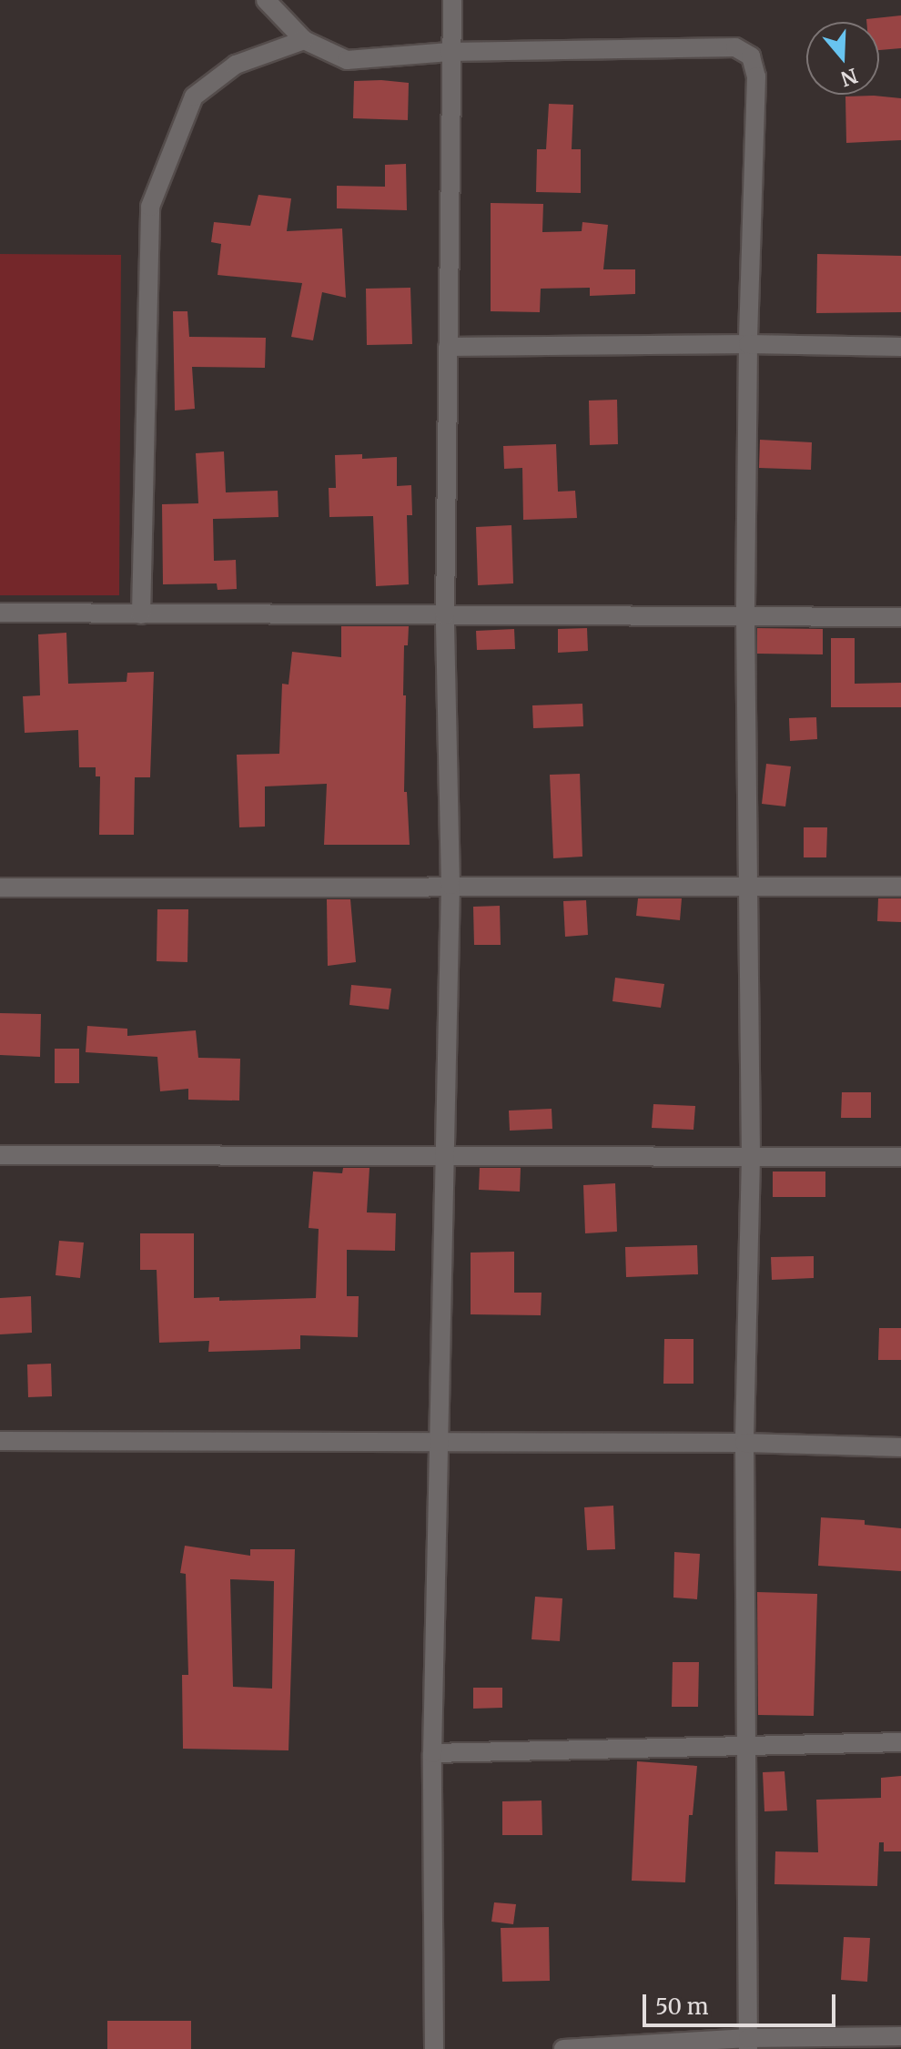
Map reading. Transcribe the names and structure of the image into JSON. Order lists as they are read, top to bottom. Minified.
{"scale_bar":"50 m","north":"bottom"}
